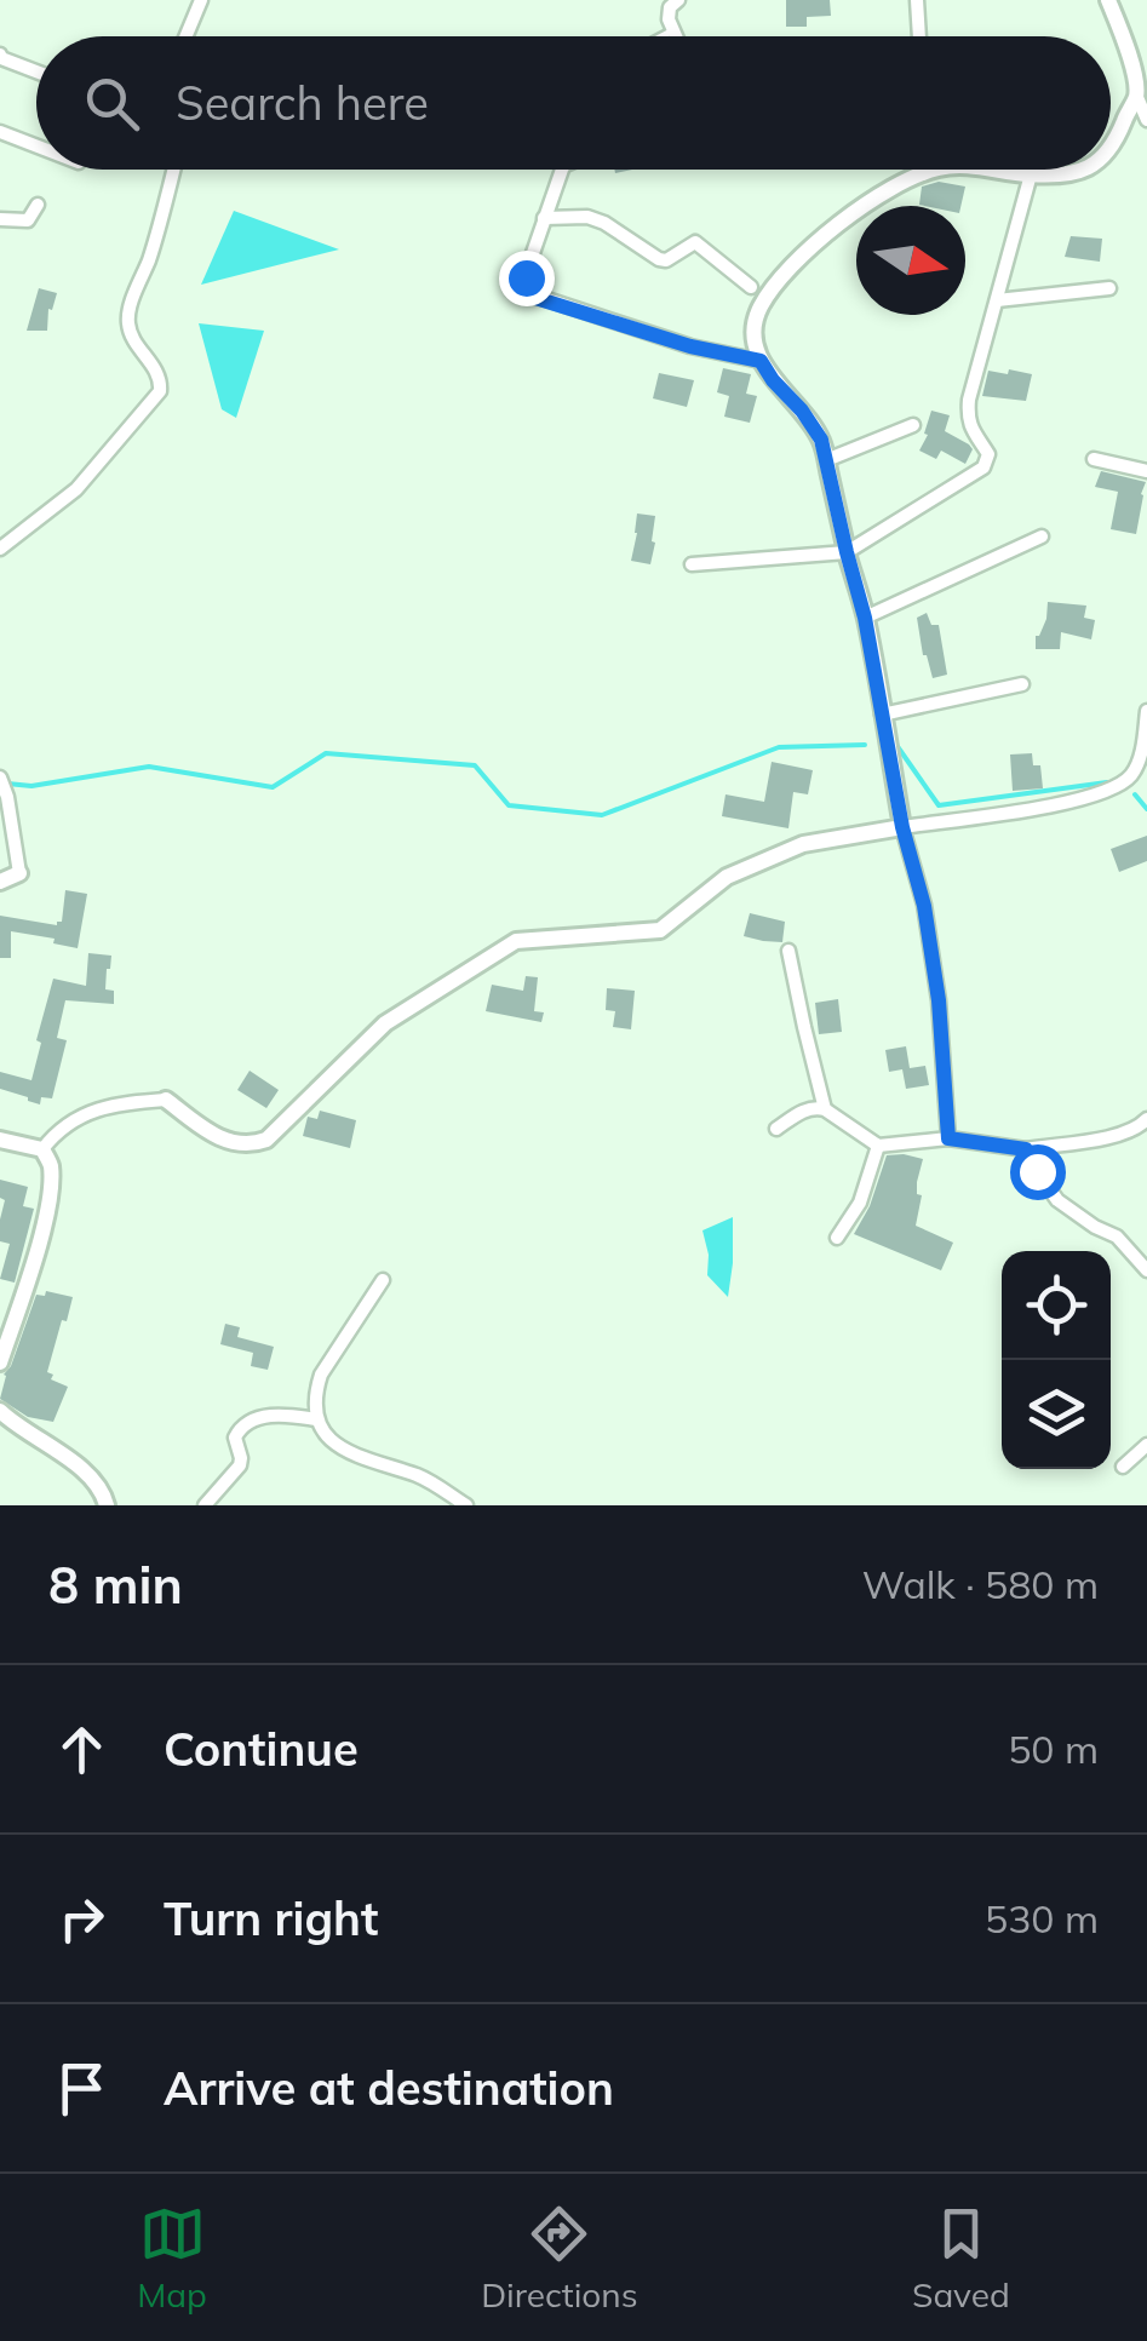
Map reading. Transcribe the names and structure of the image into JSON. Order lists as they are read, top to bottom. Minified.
{"north":"right","page":{"search":"Search here","heading":["8 min","Walk · 580 m"],"list":[["Continue","50 m"],["Turn right","530 m"],"Arrive at destination"],"nav":["Map","Directions","Saved"]}}
